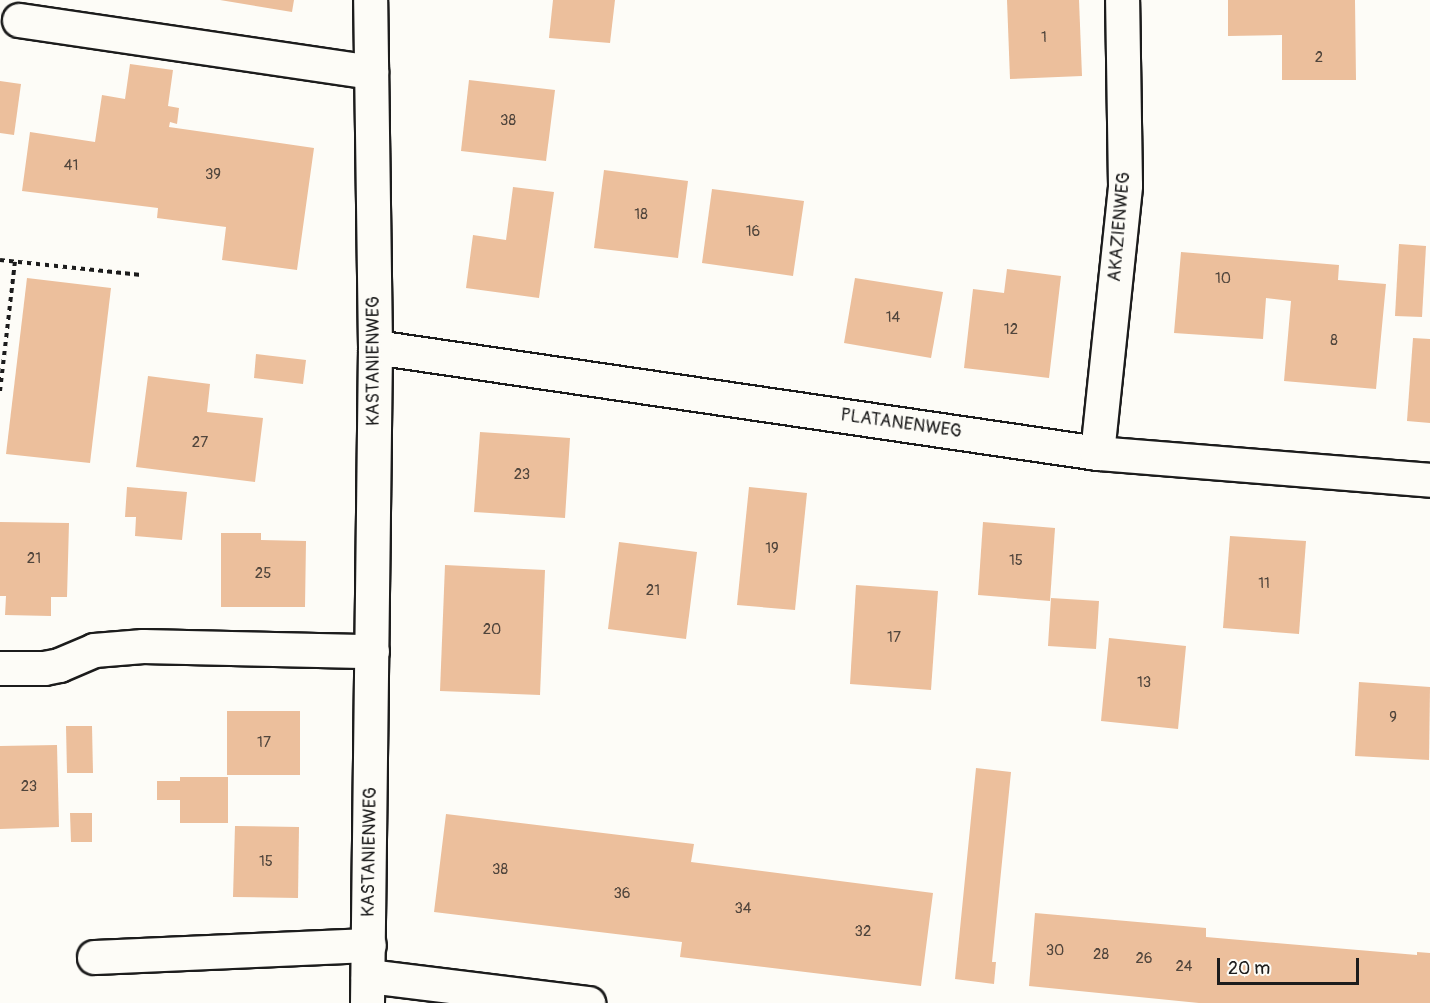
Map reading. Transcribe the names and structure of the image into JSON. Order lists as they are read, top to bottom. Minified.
{"streets":{"street":["AKAZIENWEG","KASTANIENWEG","PLATANENWEG"]},"crossings":[["AKAZIENWEG","PLATANENWEG"],["KASTANIENWEG","PLATANENWEG"]],"house_numbers":["1","2","38","41","39","18","16","10","14","12","8","27","23","19","21","15","25","11","21","20","17","13","9","17","23","15","38","36","34","32","30","28","26","24"],"scale_bar":"20 m"}
